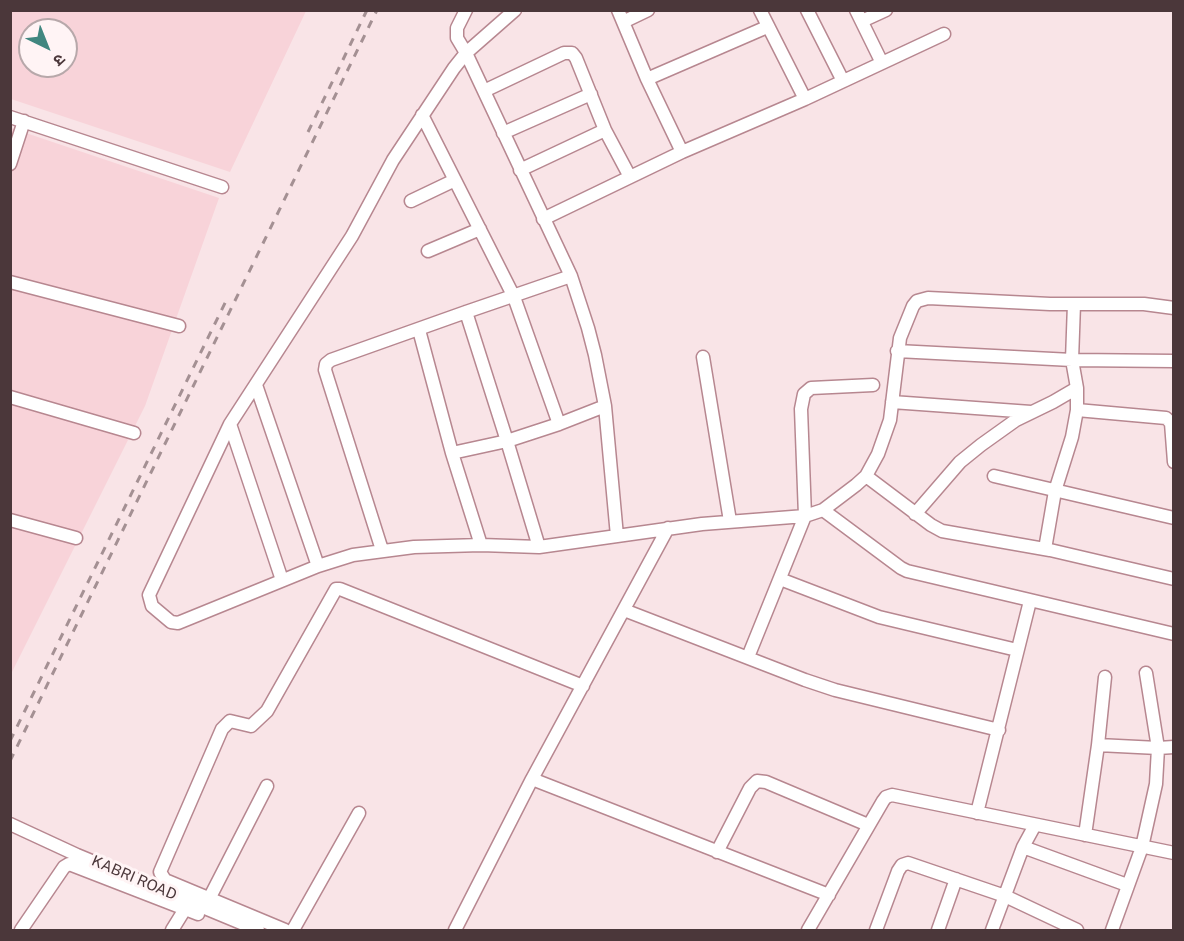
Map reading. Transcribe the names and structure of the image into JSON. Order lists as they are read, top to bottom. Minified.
{"streets":{"street":["KABRI ROAD"]},"north":"bottom right"}
